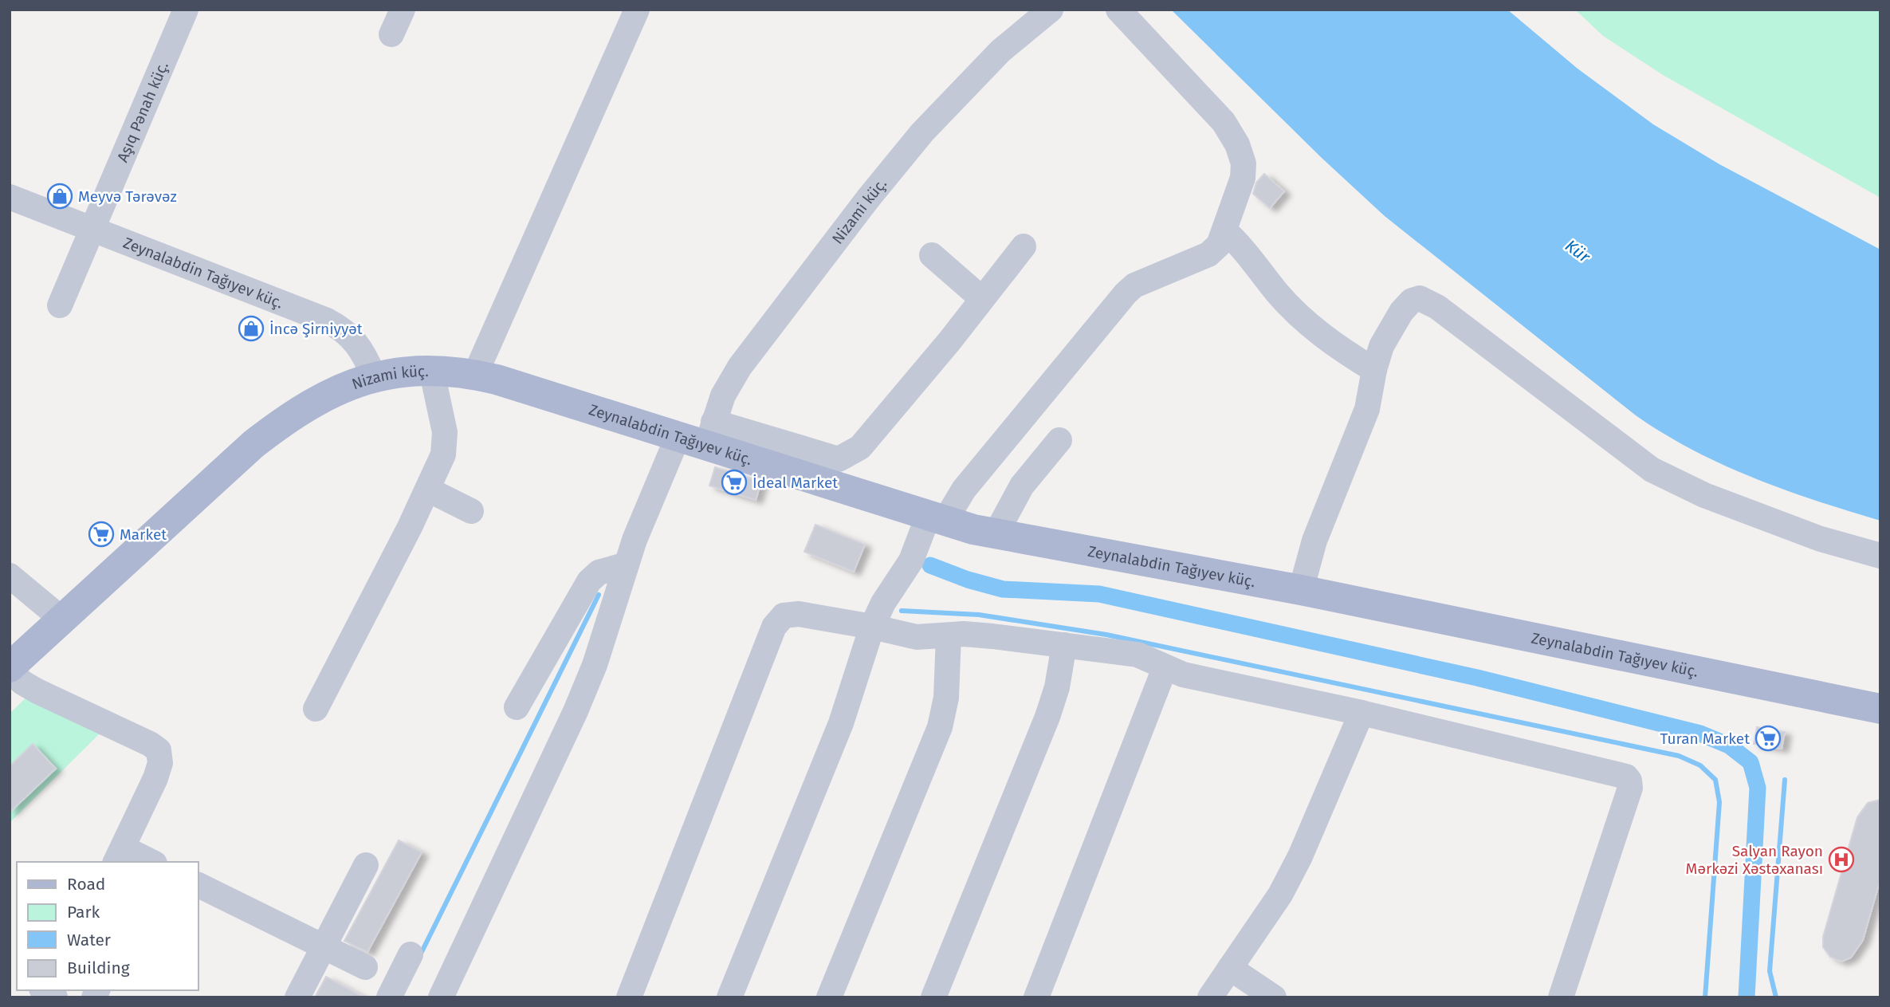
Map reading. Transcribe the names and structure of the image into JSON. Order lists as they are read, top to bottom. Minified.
{"streets":{"main road":["Nizami küç.","Zeynalabdin Tağıyev küç."],"street":["Aşıq Pənah küç."]},"crossings":[["Aşıq Pənah küç.","Zeynalabdin Tağıyev küç."],["Nizami küç.","Zeynalabdin Tağıyev küç."]],"water":["Kür"],"places":{"shop":["Meyvə Tərəvəz","İncə Şirniyyət"],"supermarket":["İdeal Market","Market","Turan Market"],"hospital":["Salyan Rayon Mərkəzi Xəstəxanası"]},"legend":["Road","Park","Water","Building"]}
